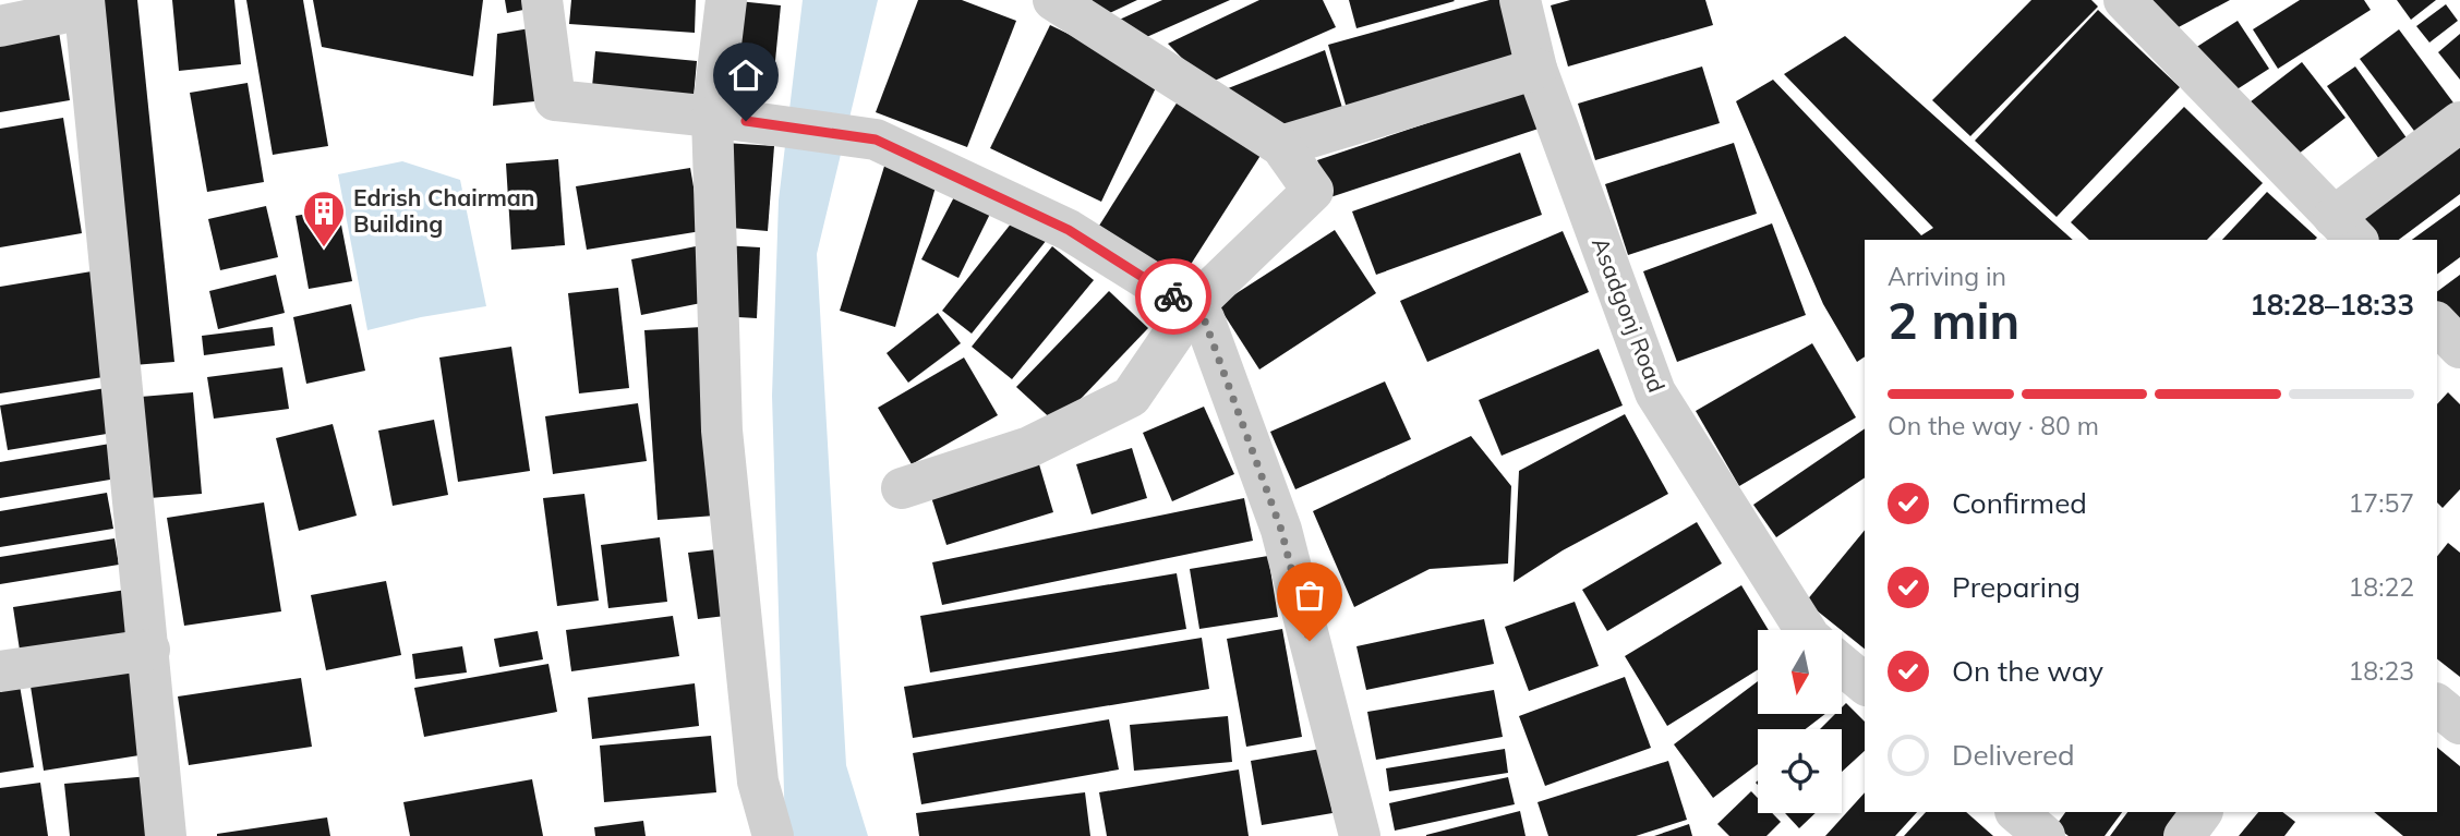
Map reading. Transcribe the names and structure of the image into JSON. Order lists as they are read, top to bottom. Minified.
{"streets":{"street":["Asadgonj Road"]},"places":{"building":["Edrish Chairman Building"]},"north":"bottom","page":{"heading":["2 min","Arriving in","18:28–18:33"],"bar":"On the way · 80 m","list":[["Confirmed","17:57"],["Preparing","18:22"],["On the way","18:23"],"Delivered"]}}
